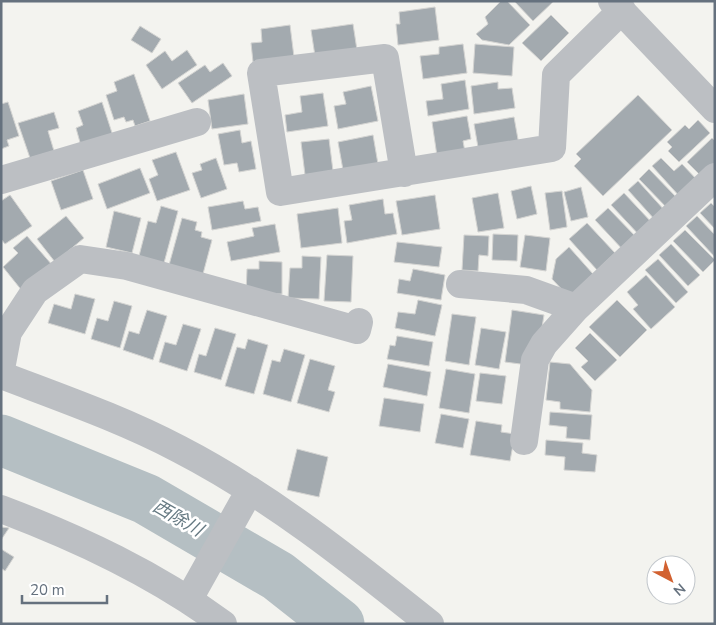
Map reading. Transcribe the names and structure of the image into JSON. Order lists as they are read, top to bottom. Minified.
{"water":["西除川"],"scale_bar":"20 m","north":"bottom right"}
